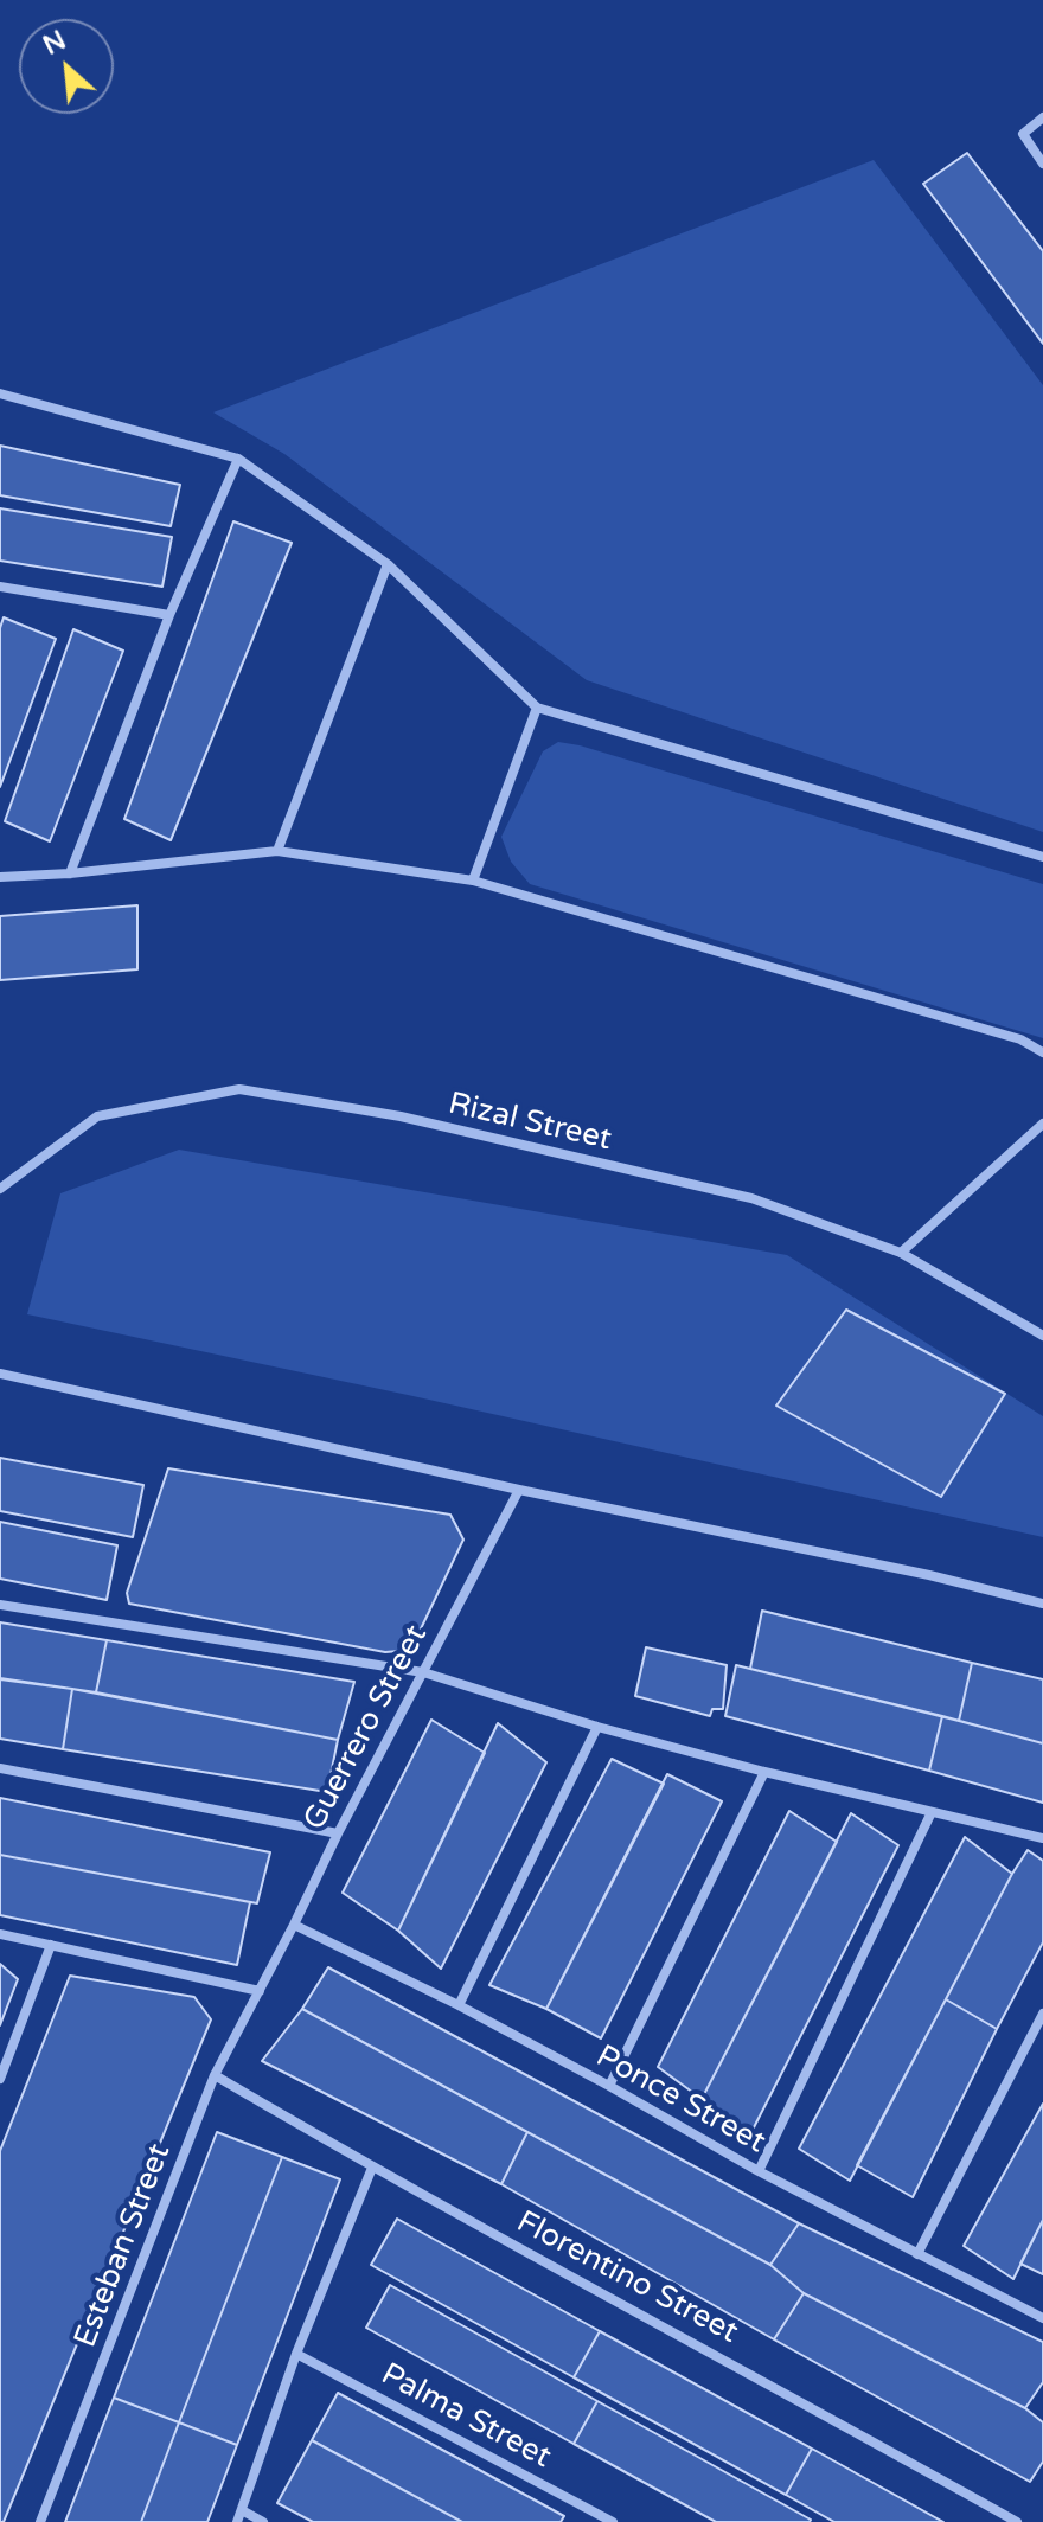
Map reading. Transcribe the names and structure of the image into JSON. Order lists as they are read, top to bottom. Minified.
{"streets":{"street":["Rizal Street","Guerrero Street","Ponce Street","Esteban Street","Florentino Street","Palma Street"]},"crossings":[["Guerrero Street","Ponce Street"],["Guerrero Street","Esteban Street"],["Esteban Street","Florentino Street"]],"north":"top left"}
